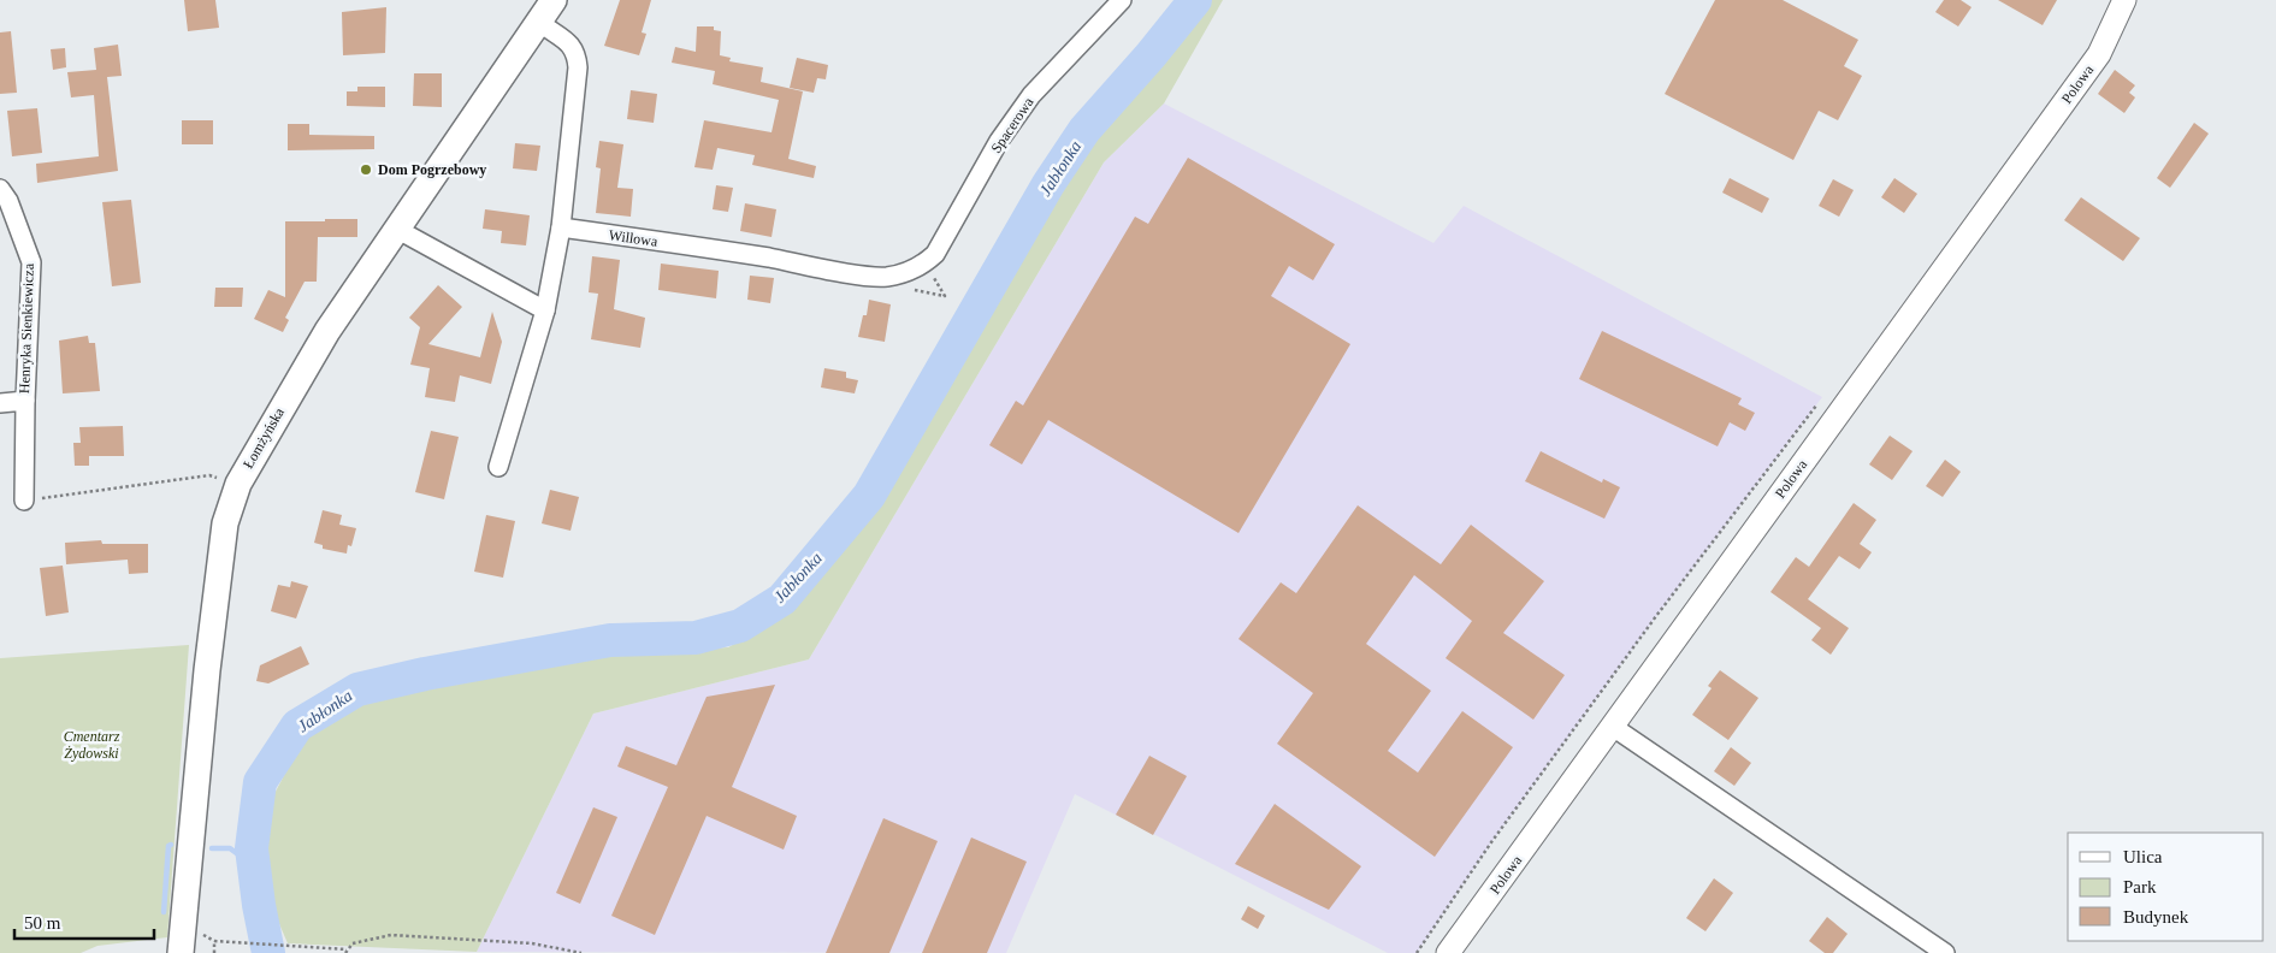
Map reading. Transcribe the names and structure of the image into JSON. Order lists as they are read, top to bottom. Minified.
{"streets":{"main road":["Łomżyńska"],"street":["Polowa","Spacerowa","Willowa","Henryka Sienkiewicza"]},"crossings":[["Spacerowa","Willowa"]],"water":["Jabłonka"],"parks":["Cmentarz Żydowski"],"places":["Dom Pogrzebowy"],"legend":["Ulica","Park","Budynek"],"scale_bar":"50 m"}
